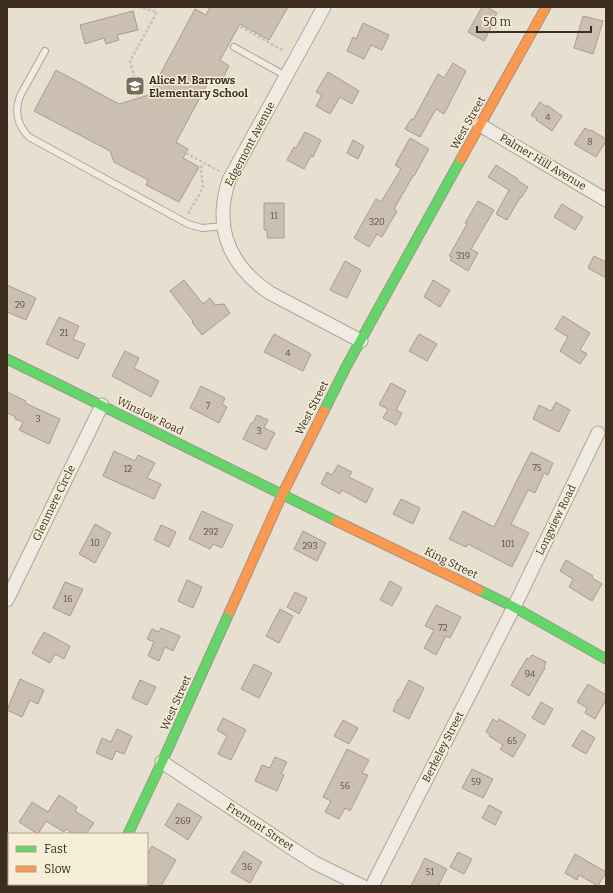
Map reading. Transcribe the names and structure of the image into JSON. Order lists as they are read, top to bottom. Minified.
{"streets":{"main road":["West Street","Winslow Road","King Street"],"street":["Edgemont Avenue","Palmer Hill Avenue","Glenmere Circle","Longview Road","Berkeley Street","Fremont Street"]},"crossings":[["West Street","Edgemont Avenue"],["West Street","Palmer Hill Avenue"],["West Street","Winslow Road"],["West Street","King Street"],["West Street","Fremont Street"],["Winslow Road","Glenmere Circle"],["Winslow Road","King Street"],["Longview Road","King Street"],["Longview Road","Berkeley Street"],["King Street","Berkeley Street"]],"places":{"school or university":["Alice M. Barrows Elementary School"]},"house_numbers":["4","8","11","320","319","29","21","4","7","3","3","75","12","292","10","101","293","16","72","94","65","59","56","269","36","51"],"legend":["Fast","Slow"],"scale_bar":"50 m"}
